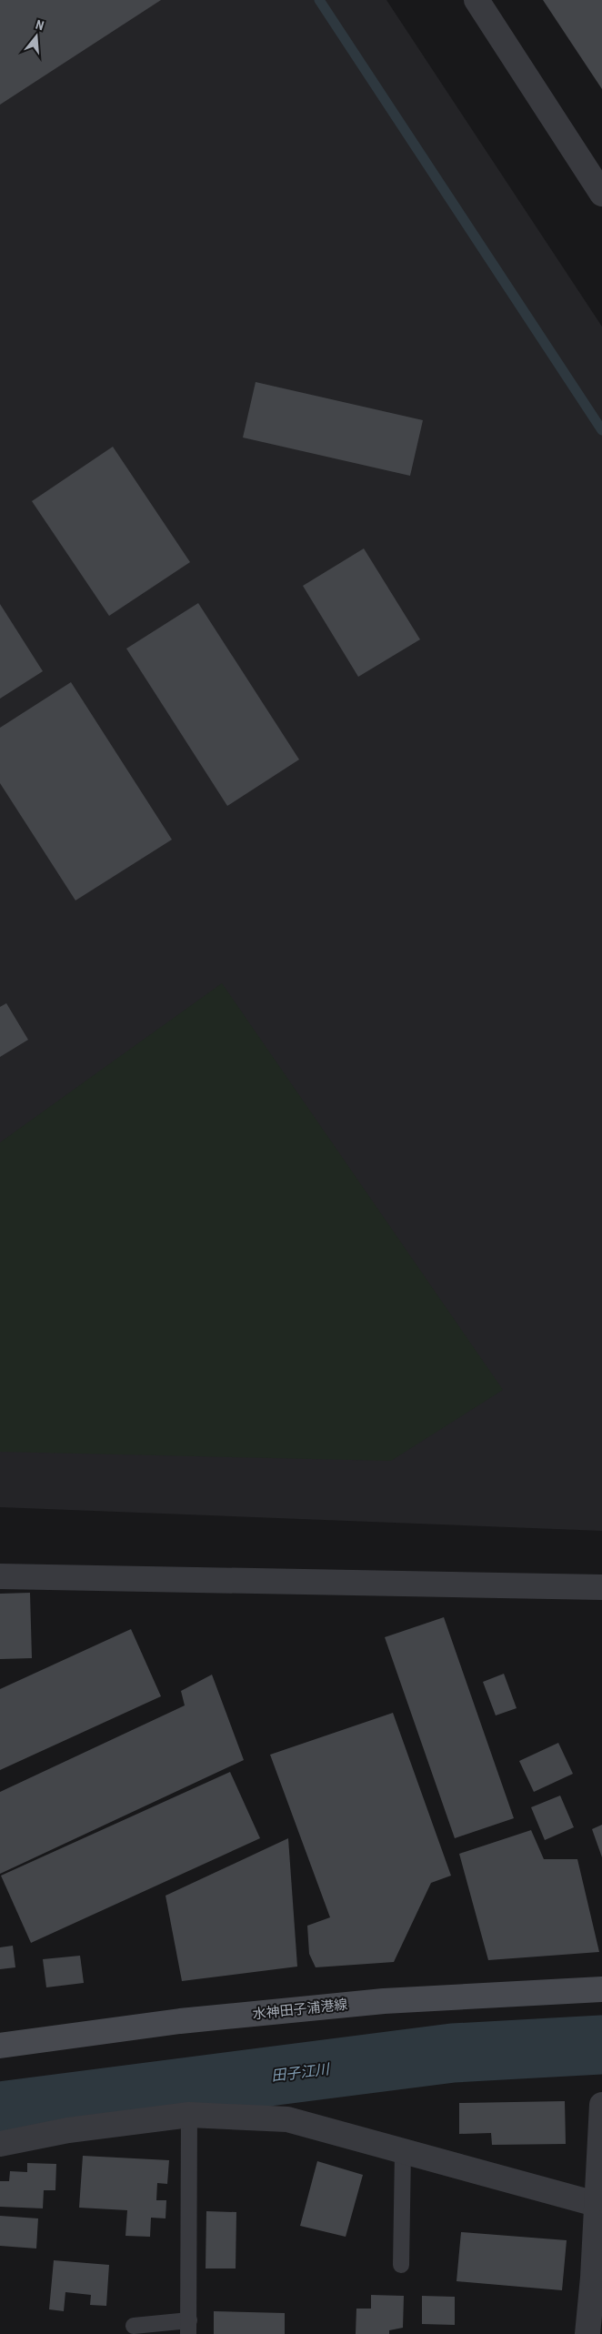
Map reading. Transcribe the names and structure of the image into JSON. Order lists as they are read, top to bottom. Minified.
{"streets":{"main road":["水神田子浦港線"]},"water":["田子江川"],"north":"top"}
